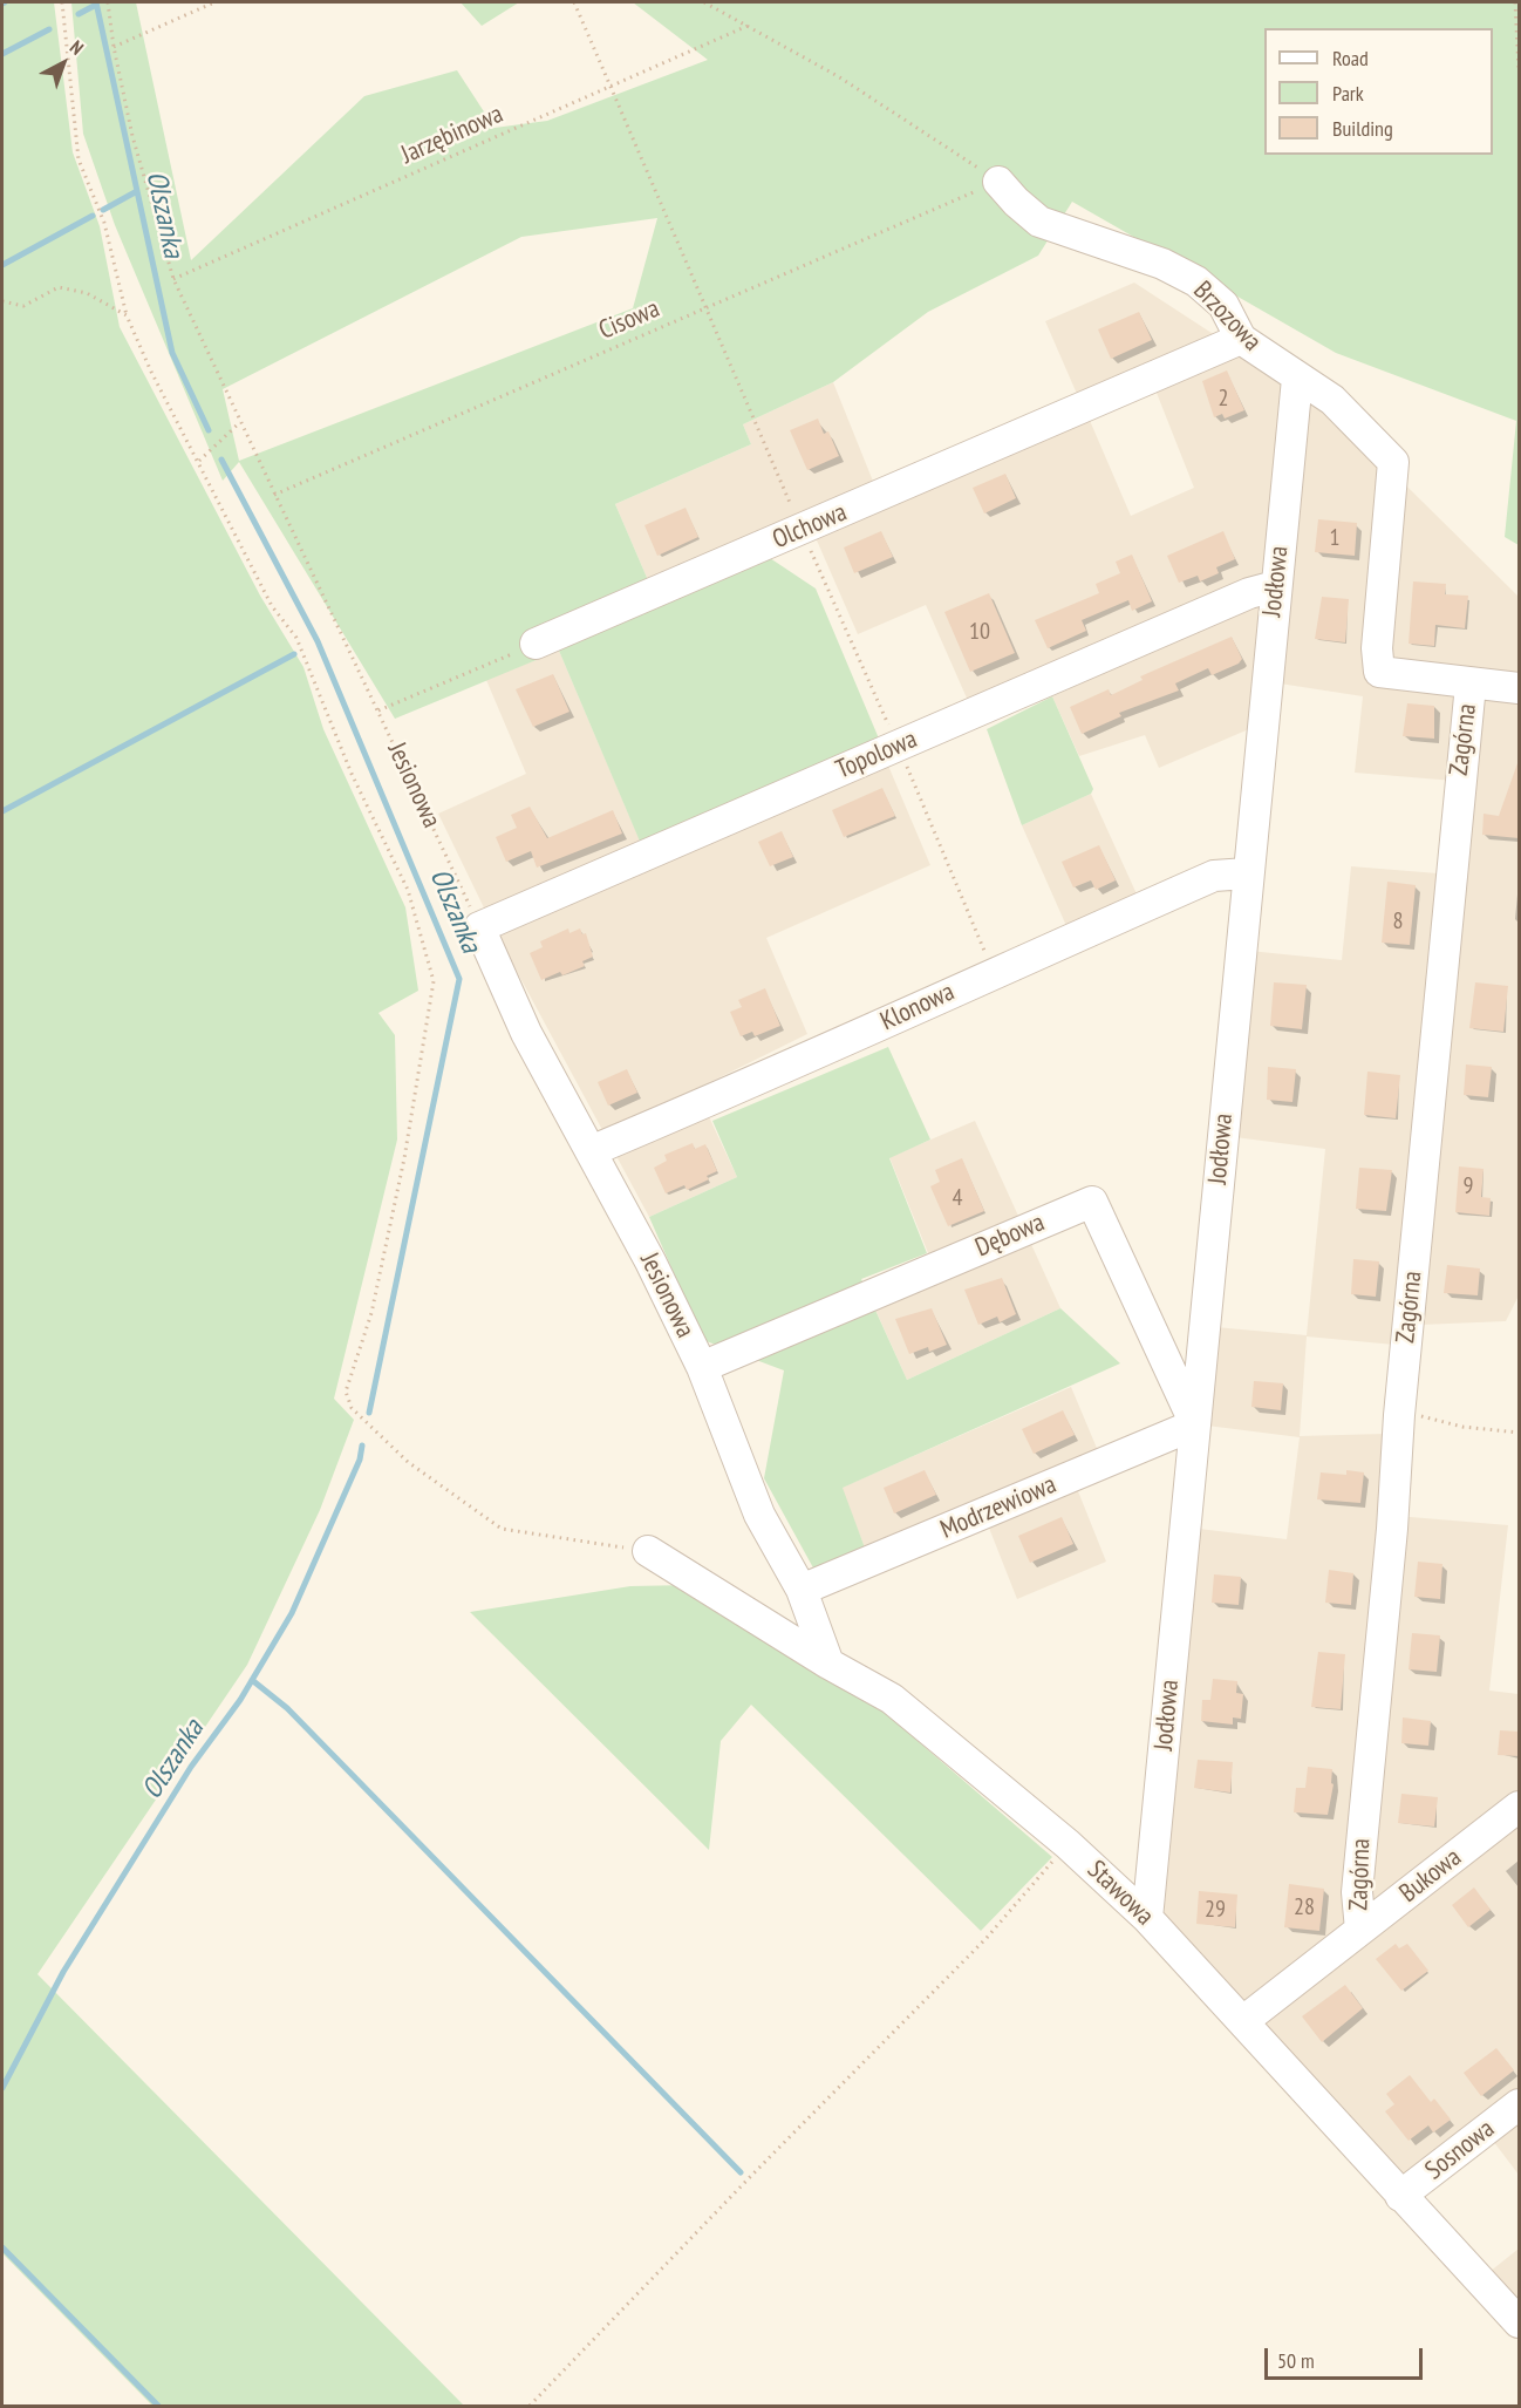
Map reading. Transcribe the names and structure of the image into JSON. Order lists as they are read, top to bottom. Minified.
{"streets":{"street":["Brzozowa","Olchowa","Jodłowa","Zagórna","Topolowa","Jesionowa","Klonowa","Dębowa","Modrzewiowa","Bukowa","Stawowa","Sosnowa"],"path":["Jarzębinowa","Cisowa"]},"crossings":[["Jarzębinowa","Jesionowa"],["Brzozowa","Cisowa"],["Brzozowa","Olchowa"],["Brzozowa","Jodłowa"],["Brzozowa","Zagórna"],["Cisowa","Jesionowa"],["Jodłowa","Topolowa"],["Jodłowa","Klonowa"],["Jodłowa","Dębowa"],["Jodłowa","Modrzewiowa"],["Jodłowa","Stawowa"],["Zagórna","Bukowa"],["Topolowa","Jesionowa"],["Jesionowa","Klonowa"],["Jesionowa","Dębowa"],["Jesionowa","Modrzewiowa"],["Jesionowa","Stawowa"],["Dębowa","Modrzewiowa"],["Bukowa","Stawowa"],["Stawowa","Sosnowa"]],"water":["Olszanka"],"house_numbers":["2","1","10","8","9","4","28","29"],"legend":["Road","Park","Building"],"scale_bar":"50 m","north":"top right"}
